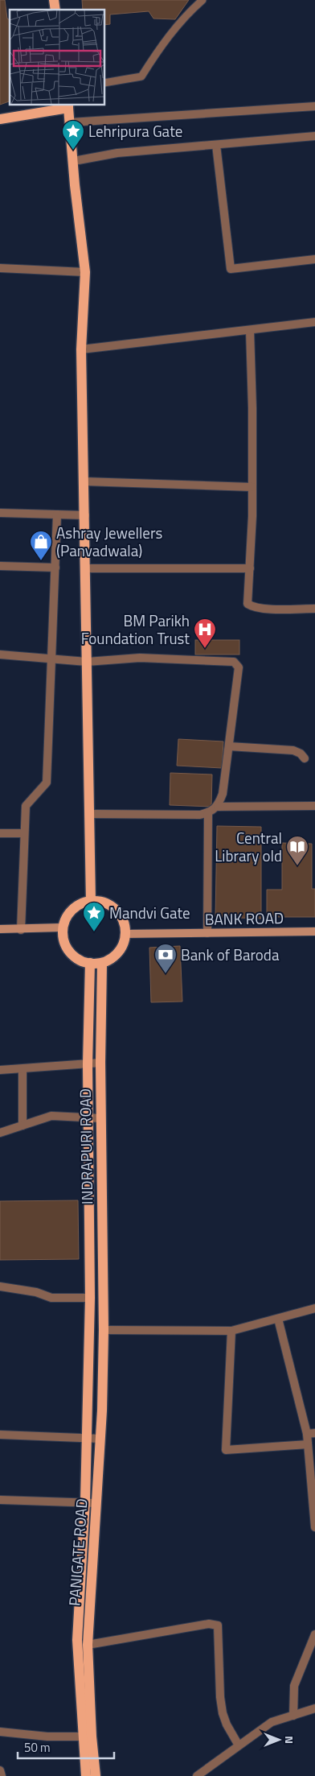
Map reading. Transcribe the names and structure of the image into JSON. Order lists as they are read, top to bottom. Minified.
{"streets":{"main road":["BANK ROAD","INDRAPURI ROAD","PANIGATE ROAD"]},"crossings":[["BANK ROAD","INDRAPURI ROAD"],["INDRAPURI ROAD","PANIGATE ROAD"]],"places":{"place":["Lehripura Gate","Mandvi Gate"],"shop":["Ashray Jewellers (Panvadwala)"],"hospital":["BM Parikh Foundation Trust"],"library":["Central Library old"],"bank":["Bank of Baroda"]},"scale_bar":"50 m","north":"right"}
